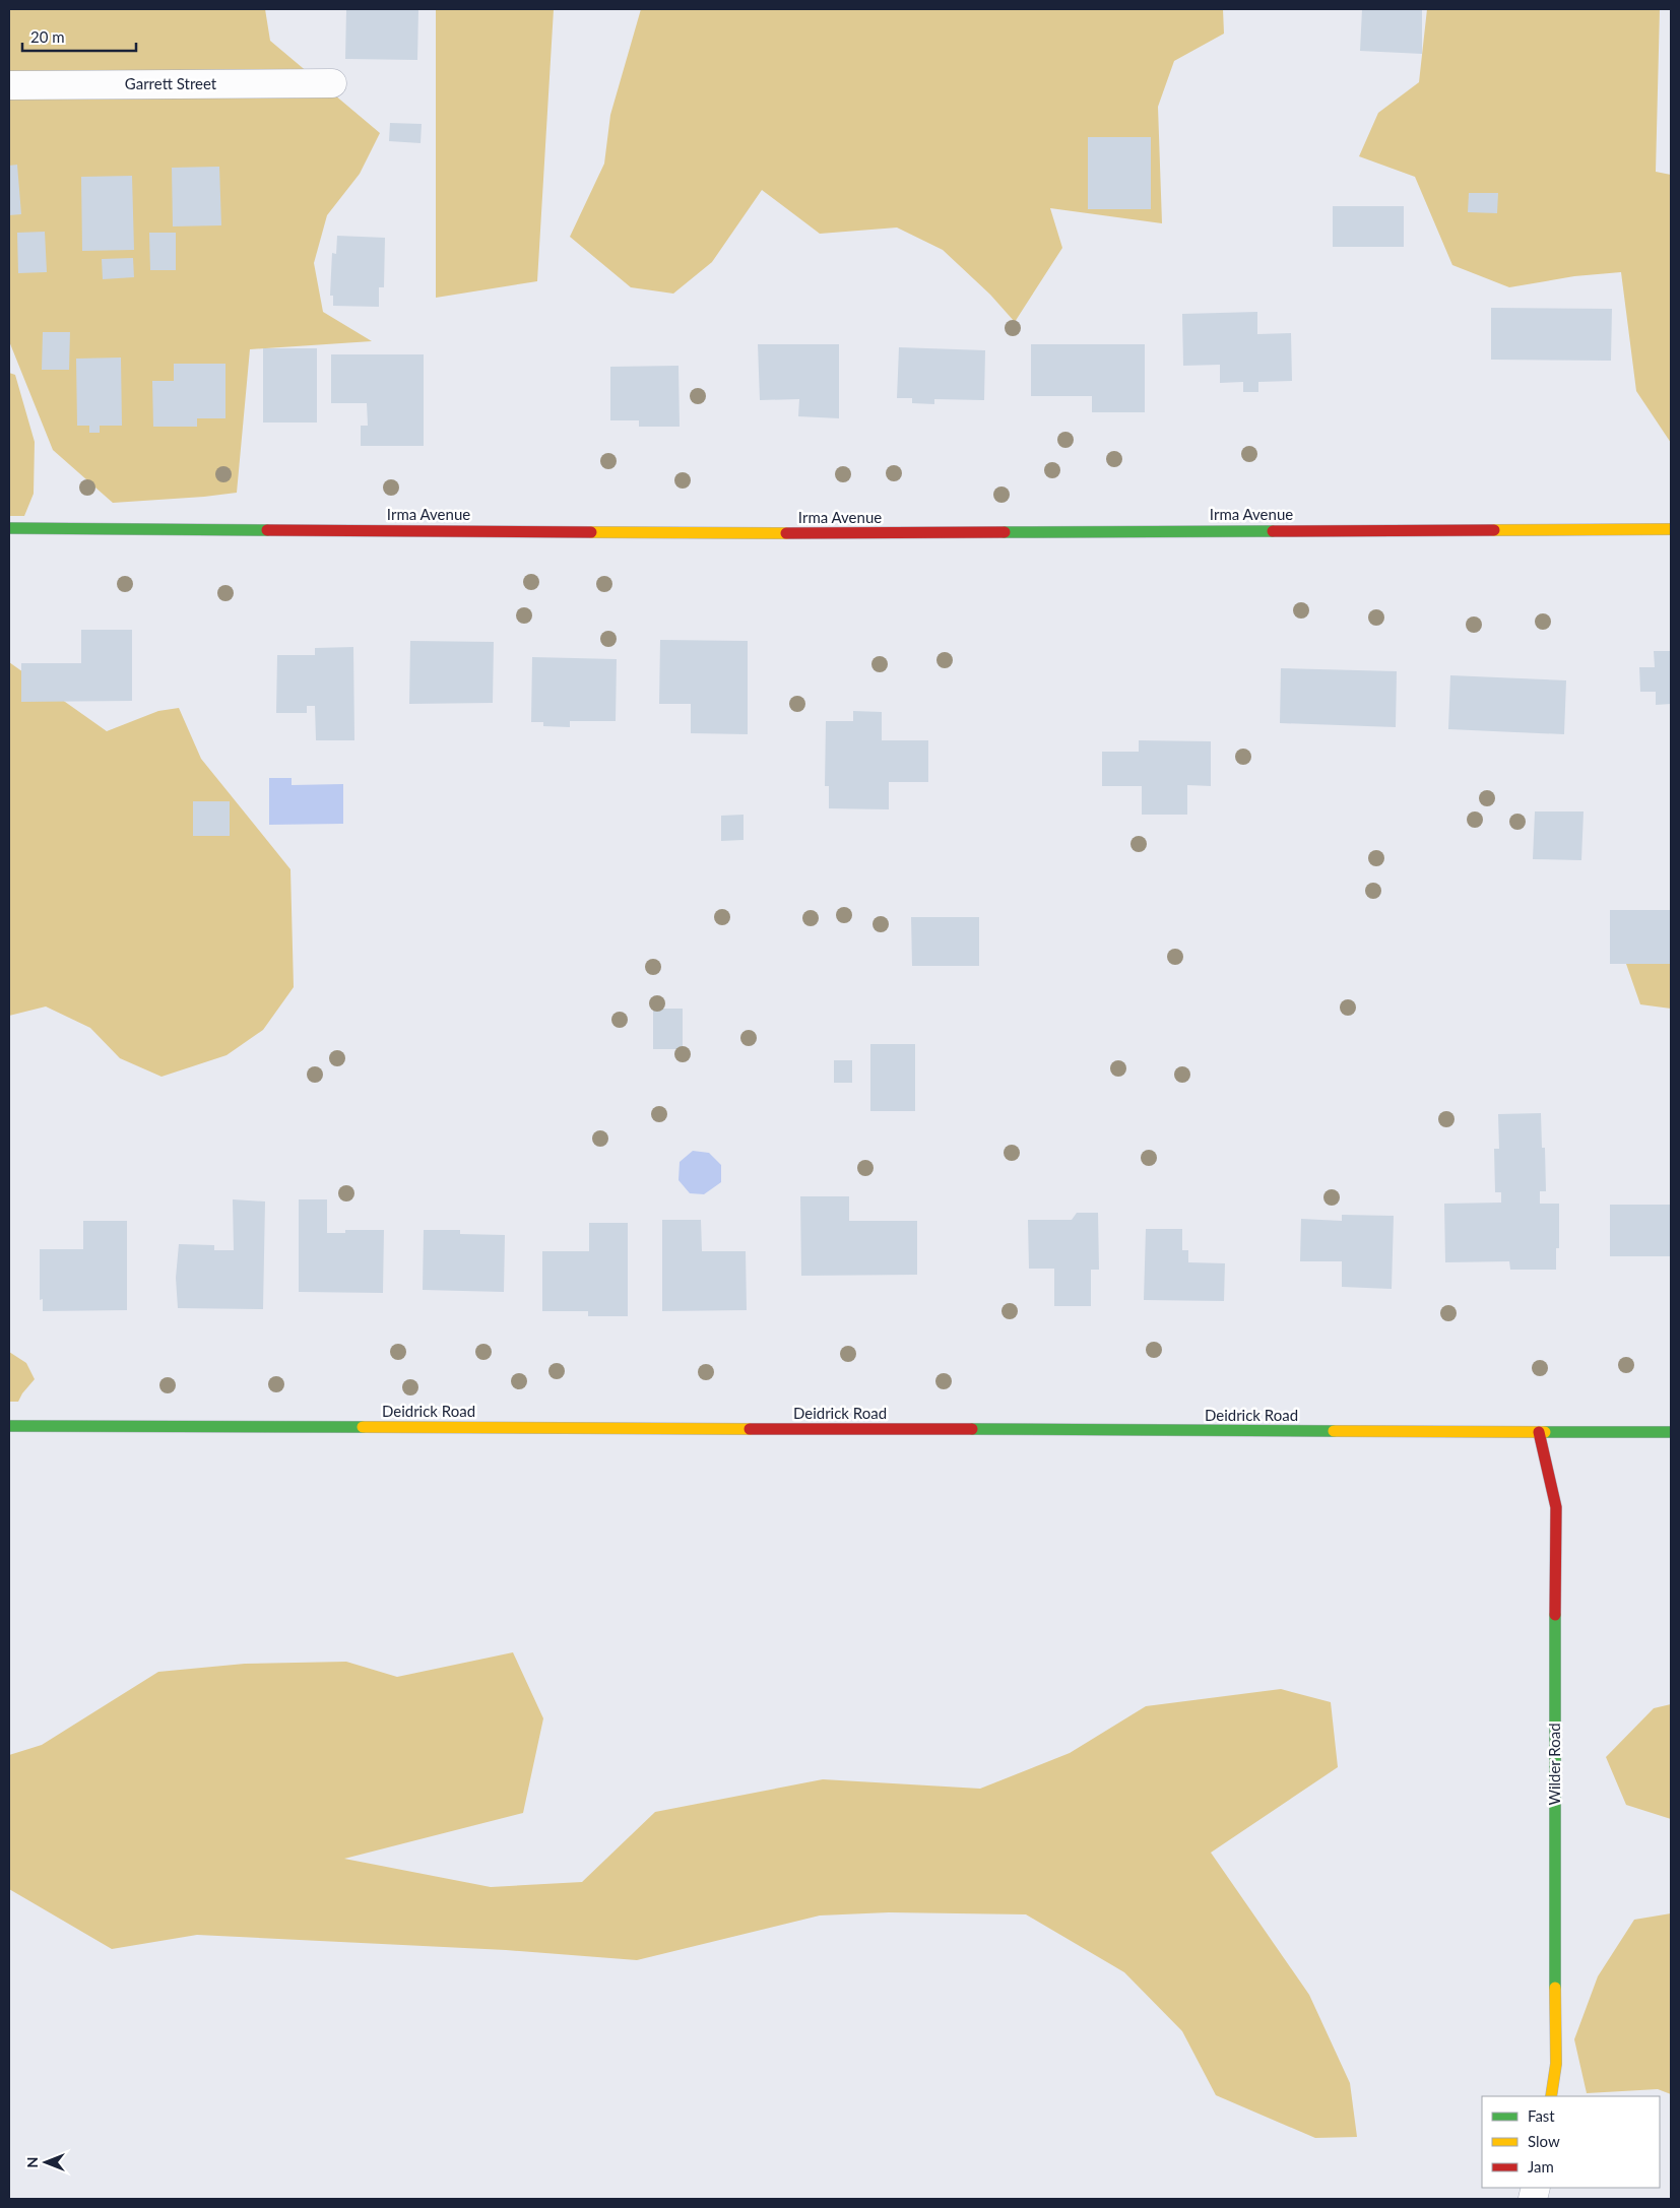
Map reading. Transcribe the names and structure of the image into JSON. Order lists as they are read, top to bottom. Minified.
{"streets":{"street":["Garrett Street","Irma Avenue","Deidrick Road","Wilder Road"]},"crossings":[["Deidrick Road","Wilder Road"]],"legend":["Fast","Slow","Jam"],"scale_bar":"20 m","north":"left"}
